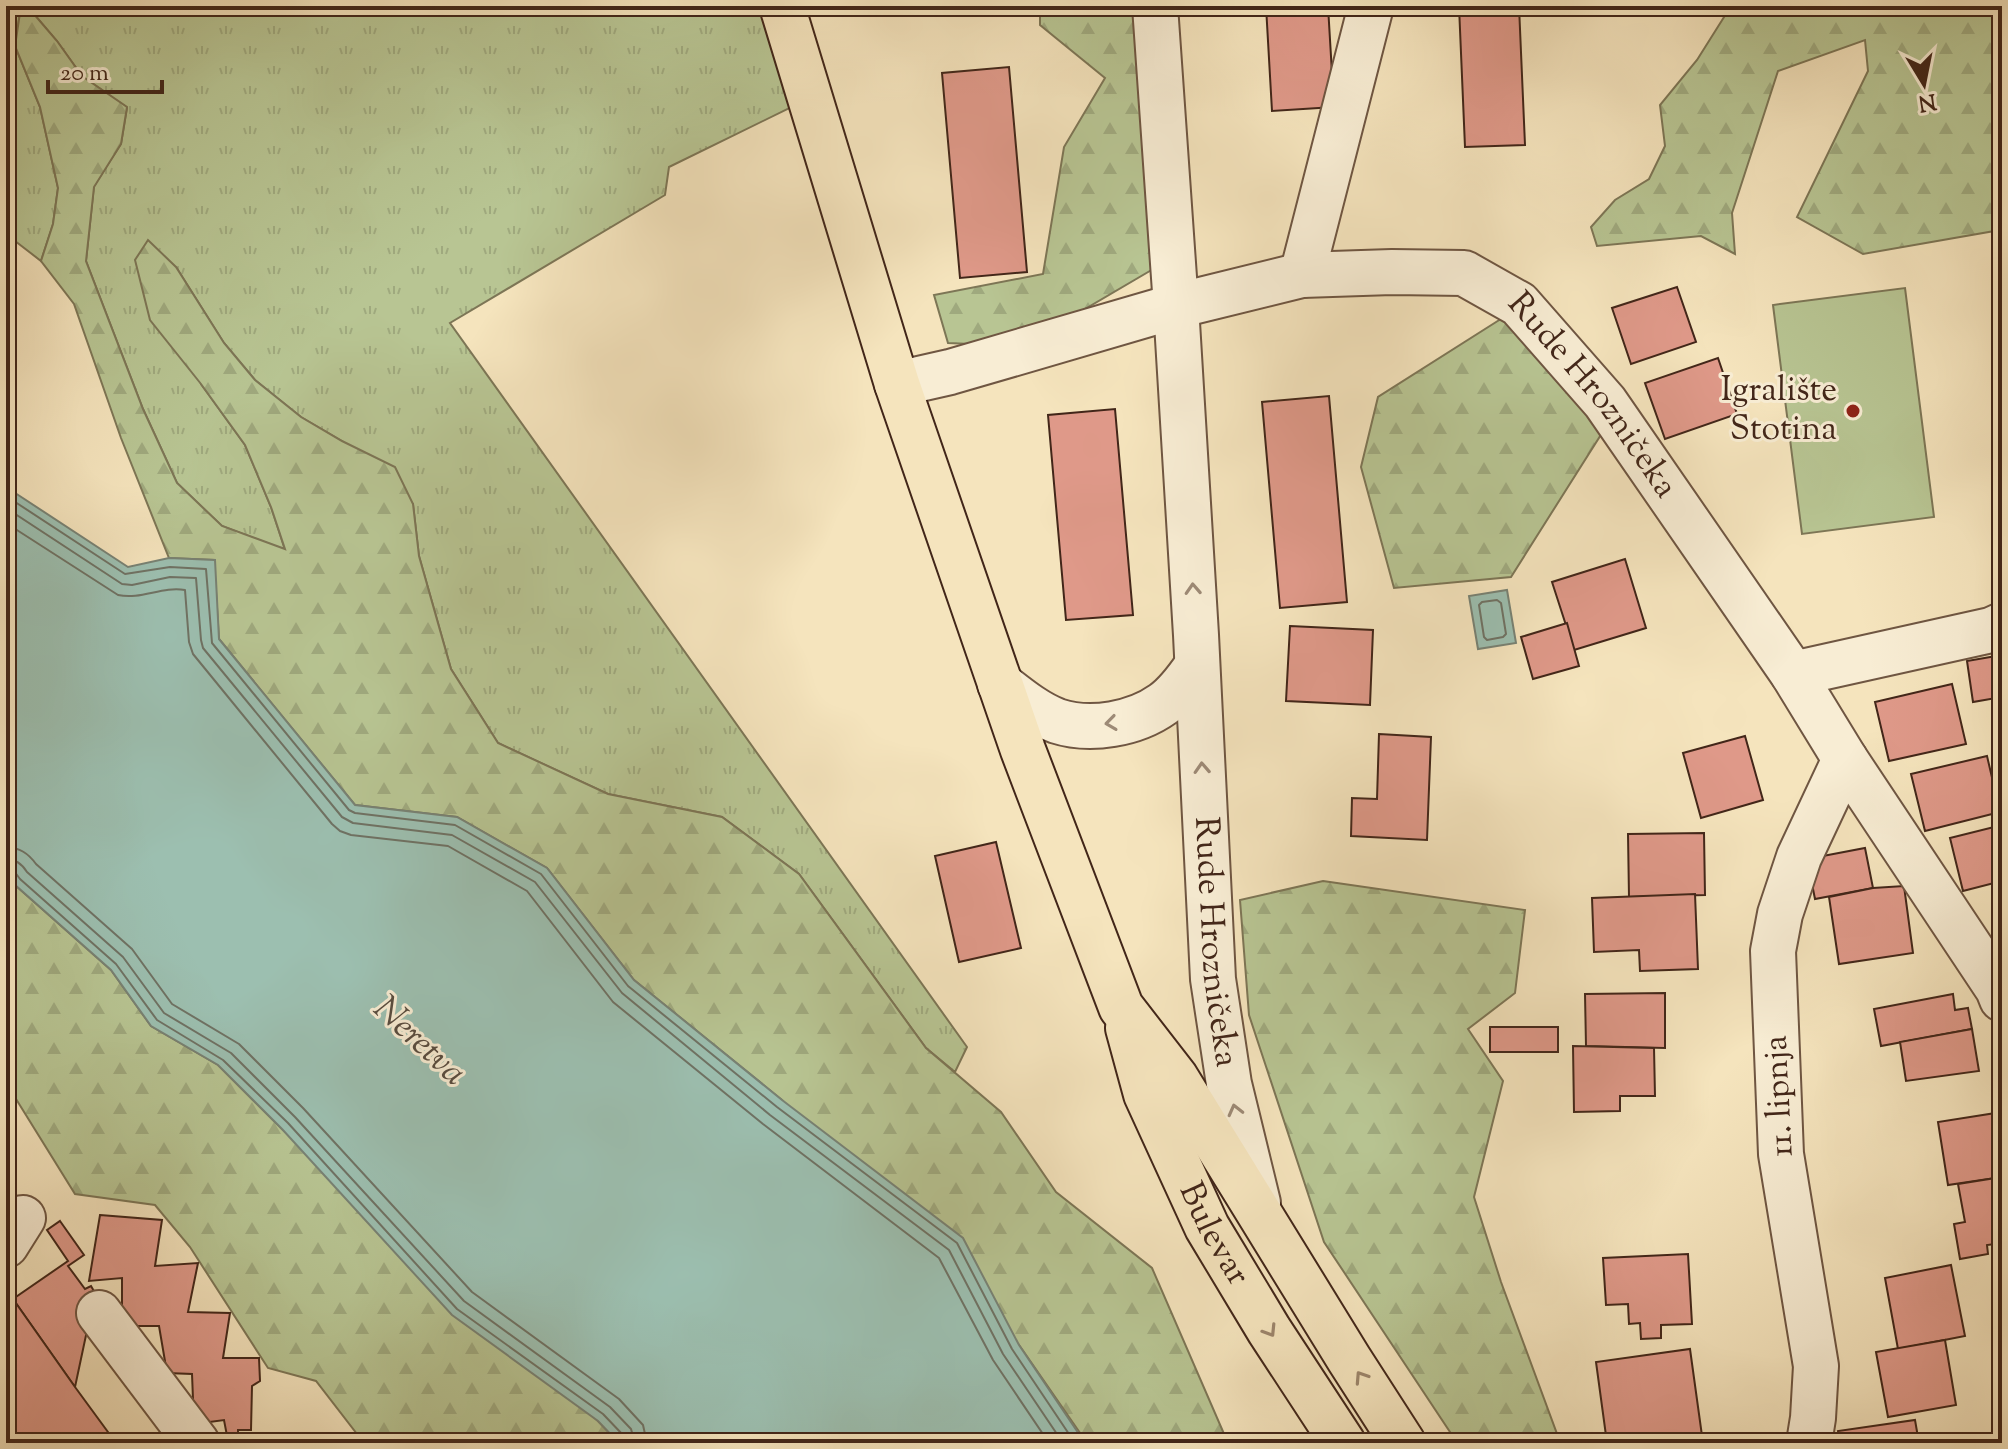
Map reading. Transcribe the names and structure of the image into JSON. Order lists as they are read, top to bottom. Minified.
{"streets":{"main road":["Bulevar"],"street":["Rude Hrozničeka","11. lipnja"]},"one_way":["Rude Hrozničeka"],"water":["Neretva"],"places":["Igralište Stotina"],"scale_bar":"20 m","north":"bottom"}
